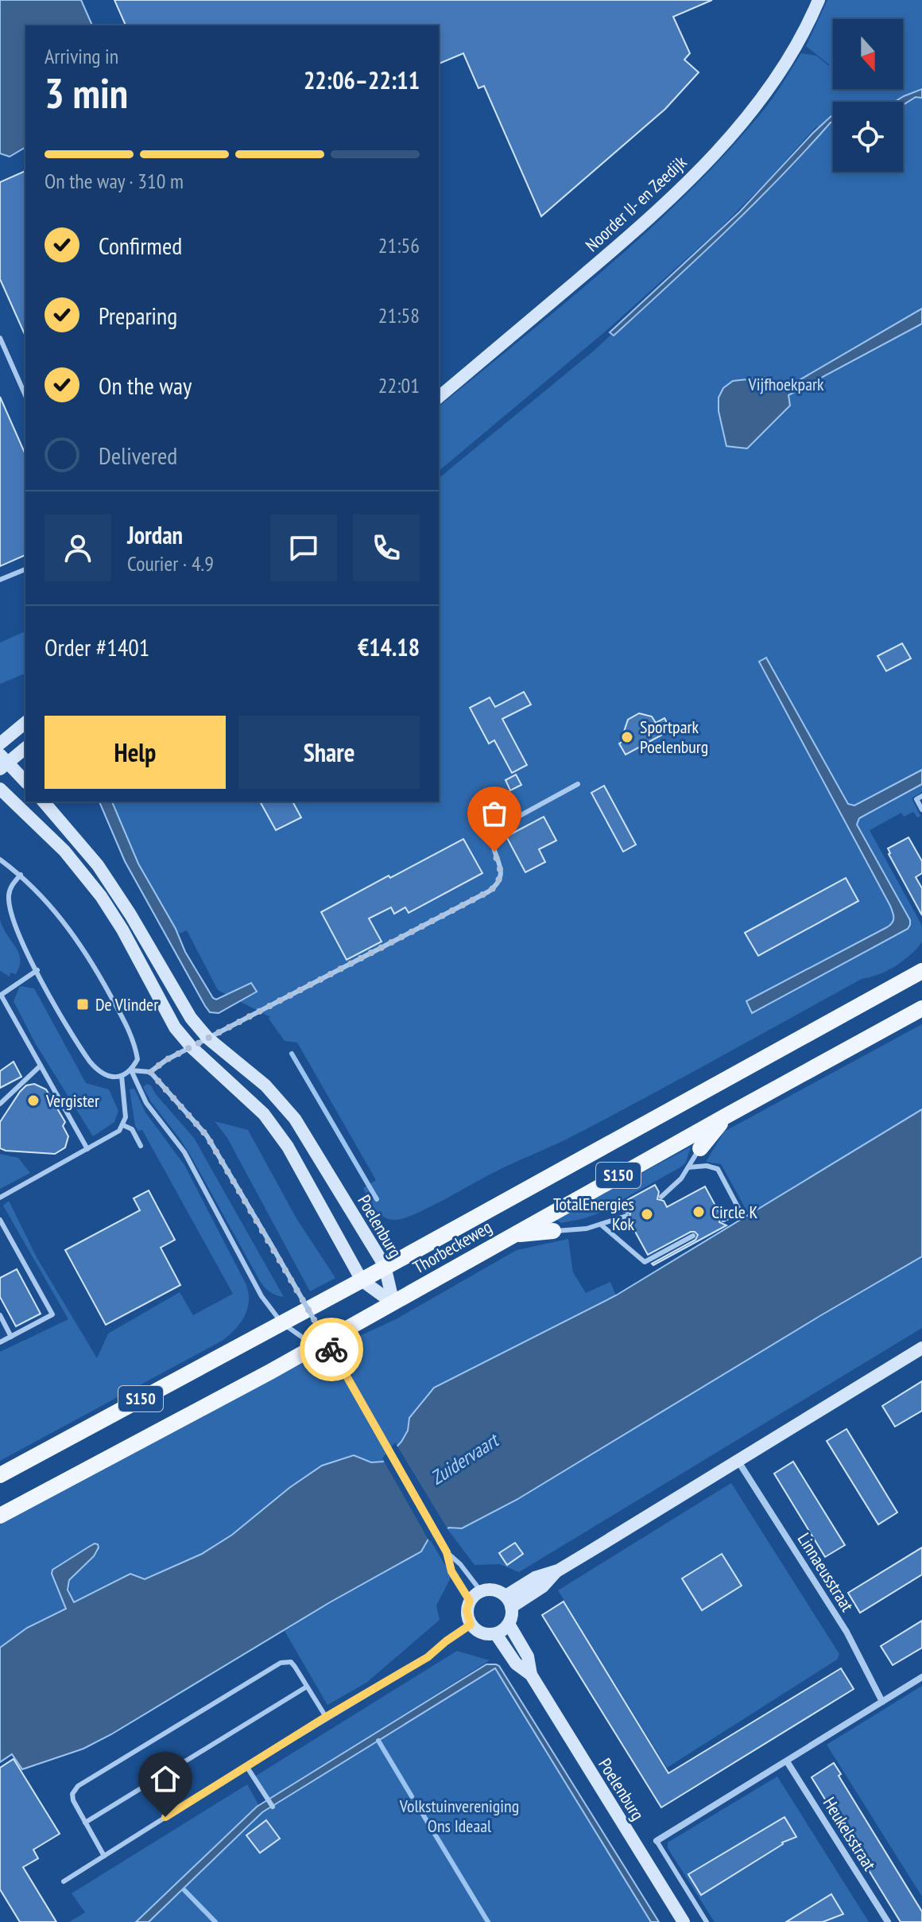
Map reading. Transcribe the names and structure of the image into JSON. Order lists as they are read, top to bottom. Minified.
{"streets":{"main road":["S150","Thorbeckeweg"],"street":["Noorder IJ- en Zeedijk","Poelenburg","Linnaeusstraat","Heukelsstraat"]},"crossings":[["Poelenburg","Thorbeckeweg"]],"water":["Zuidervaart"],"parks":["Vijfhoekpark","Volkstuinvereniging Ons Ideaal"],"places":{"other":["Sportpark Poelenburg","Vergister","Circle K","TotalEnergies Kok"],"transit":["De Vlinder"]},"north":"bottom","page":{"heading":["3 min","Arriving in","22:06–22:11"],"panel":["Jordan","Courier · 4.9","Order #1401","€14.18"],"bar":"On the way · 310 m","list":[["Confirmed","21:56"],["Preparing","21:58"],["On the way","22:01"],"Delivered"],"buttons":["Help","Share"]}}
